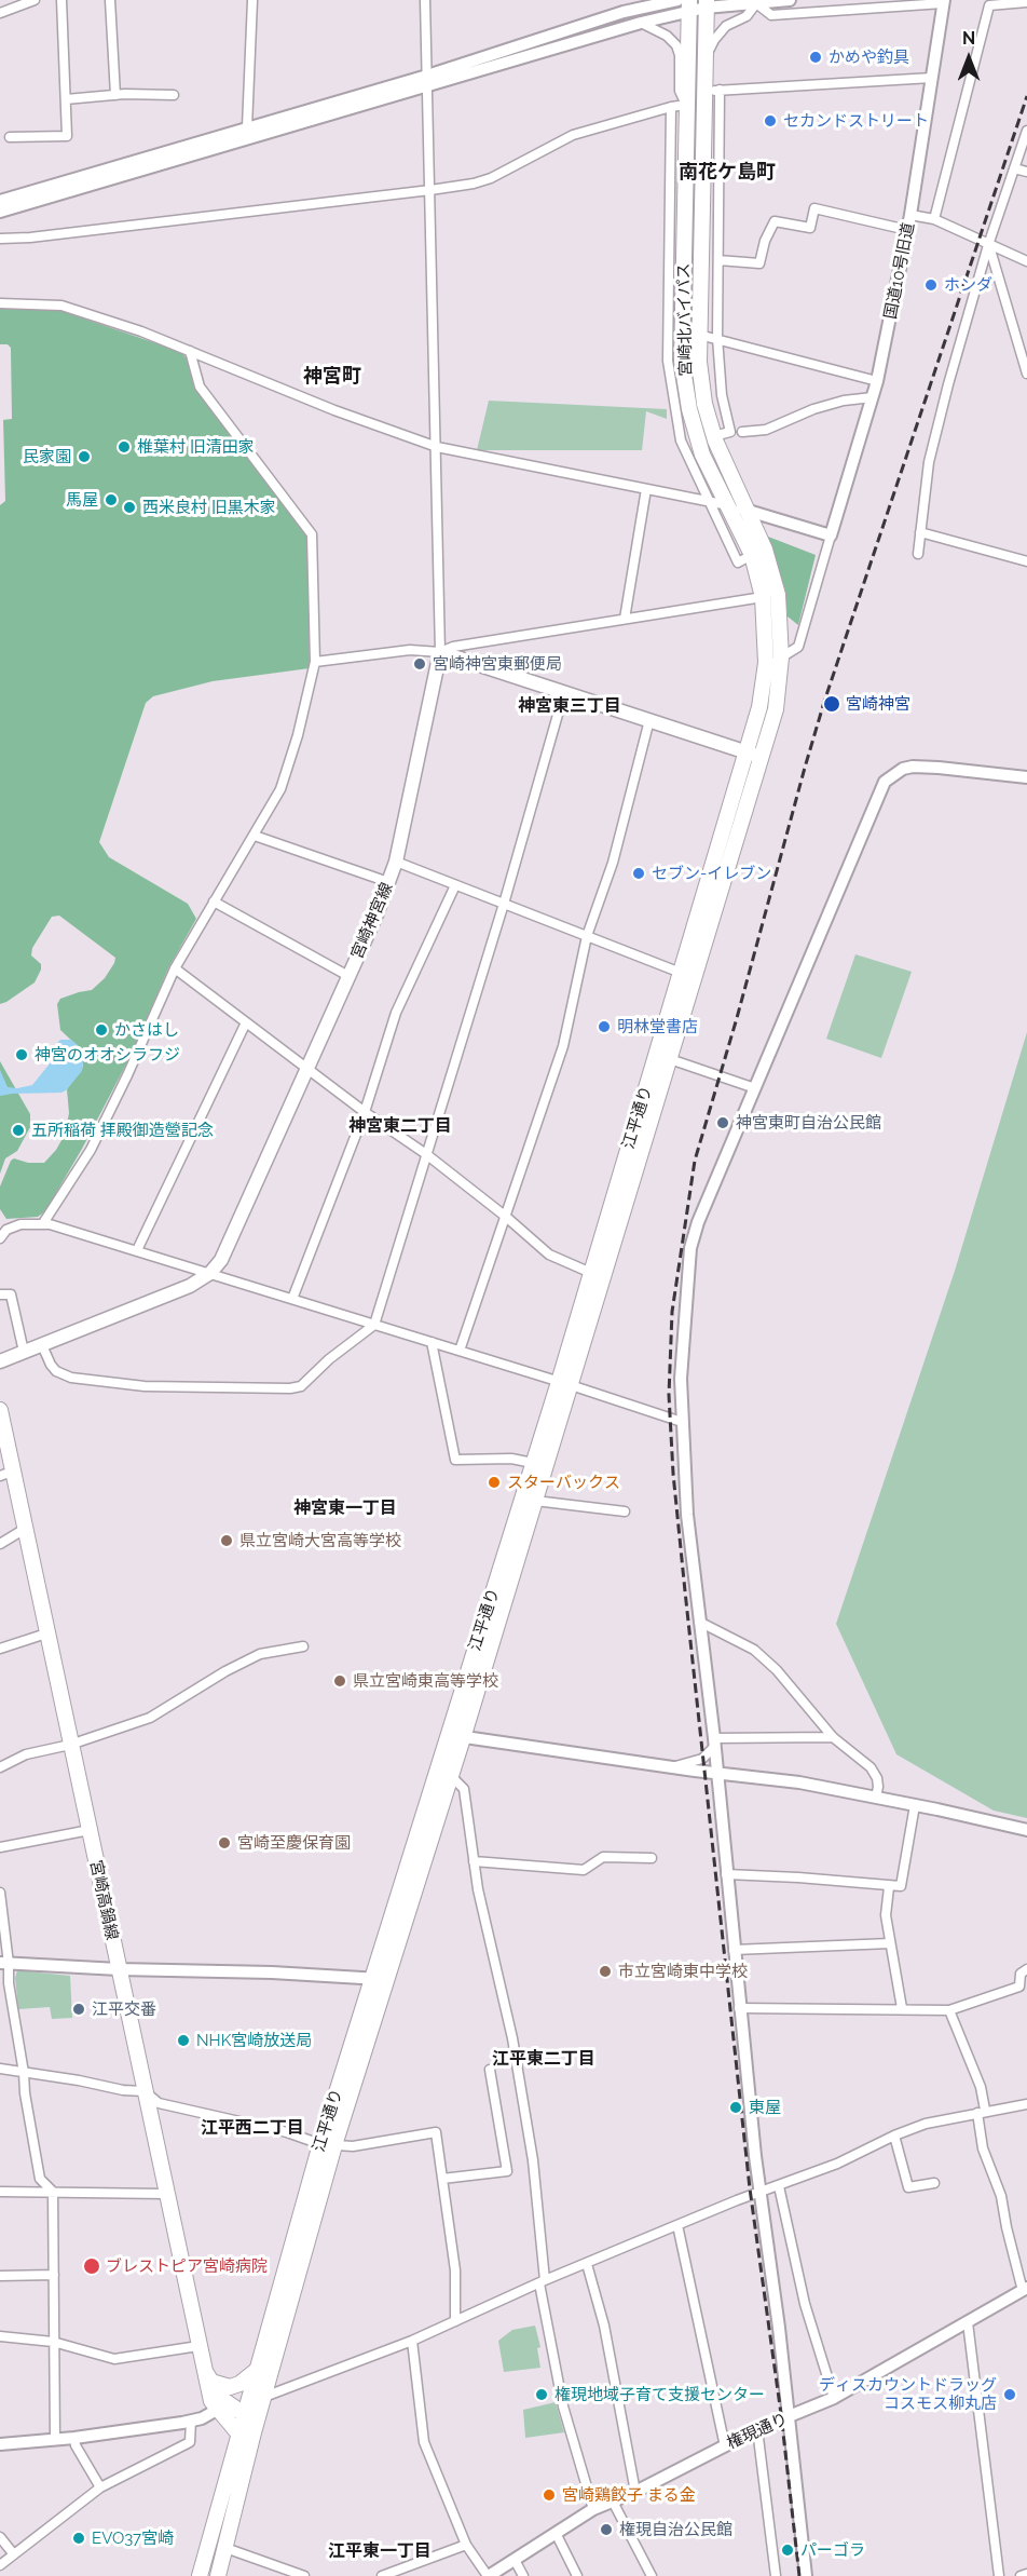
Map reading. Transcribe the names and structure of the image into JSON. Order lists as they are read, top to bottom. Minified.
{"streets":{"main road":["宮崎北バイパス","宮崎神宮線","江平通り","宮崎高鍋線"],"street":["国道10号旧道","権現通り"]},"crossings":[["宮崎北バイパス","江平通り"],["江平通り","宮崎高鍋線"]],"districts":["南花ケ島町","神宮町","神宮東三丁目","神宮東二丁目","神宮東一丁目","江平東二丁目","江平西二丁目","江平東一丁目"],"places":["かめや釣具","セカンドストリート","ホンダ","椎葉村 旧清田家","民家園","馬屋","西米良村 旧黒木家","宮崎神宮東郵便局","宮崎神宮","セブン-イレブン","明林堂書店","かさはし","神宮のオオシラフジ","神宮東町自治公民館","五所稲荷 拝殿御造營記念","スターバックス","県立宮崎大宮高等学校","県立宮崎東高等学校","宮崎至慶保育園","市立宮崎東中学校","江平交番","NHK宮崎放送局","東屋","ブレストピア宮崎病院","権現地域子育て支援センター","ディスカウントドラッグ コスモス柳丸店","宮崎鶏餃子 まる金","権現自治公民館","EVO37宮崎","パーゴラ"],"north":"top"}
